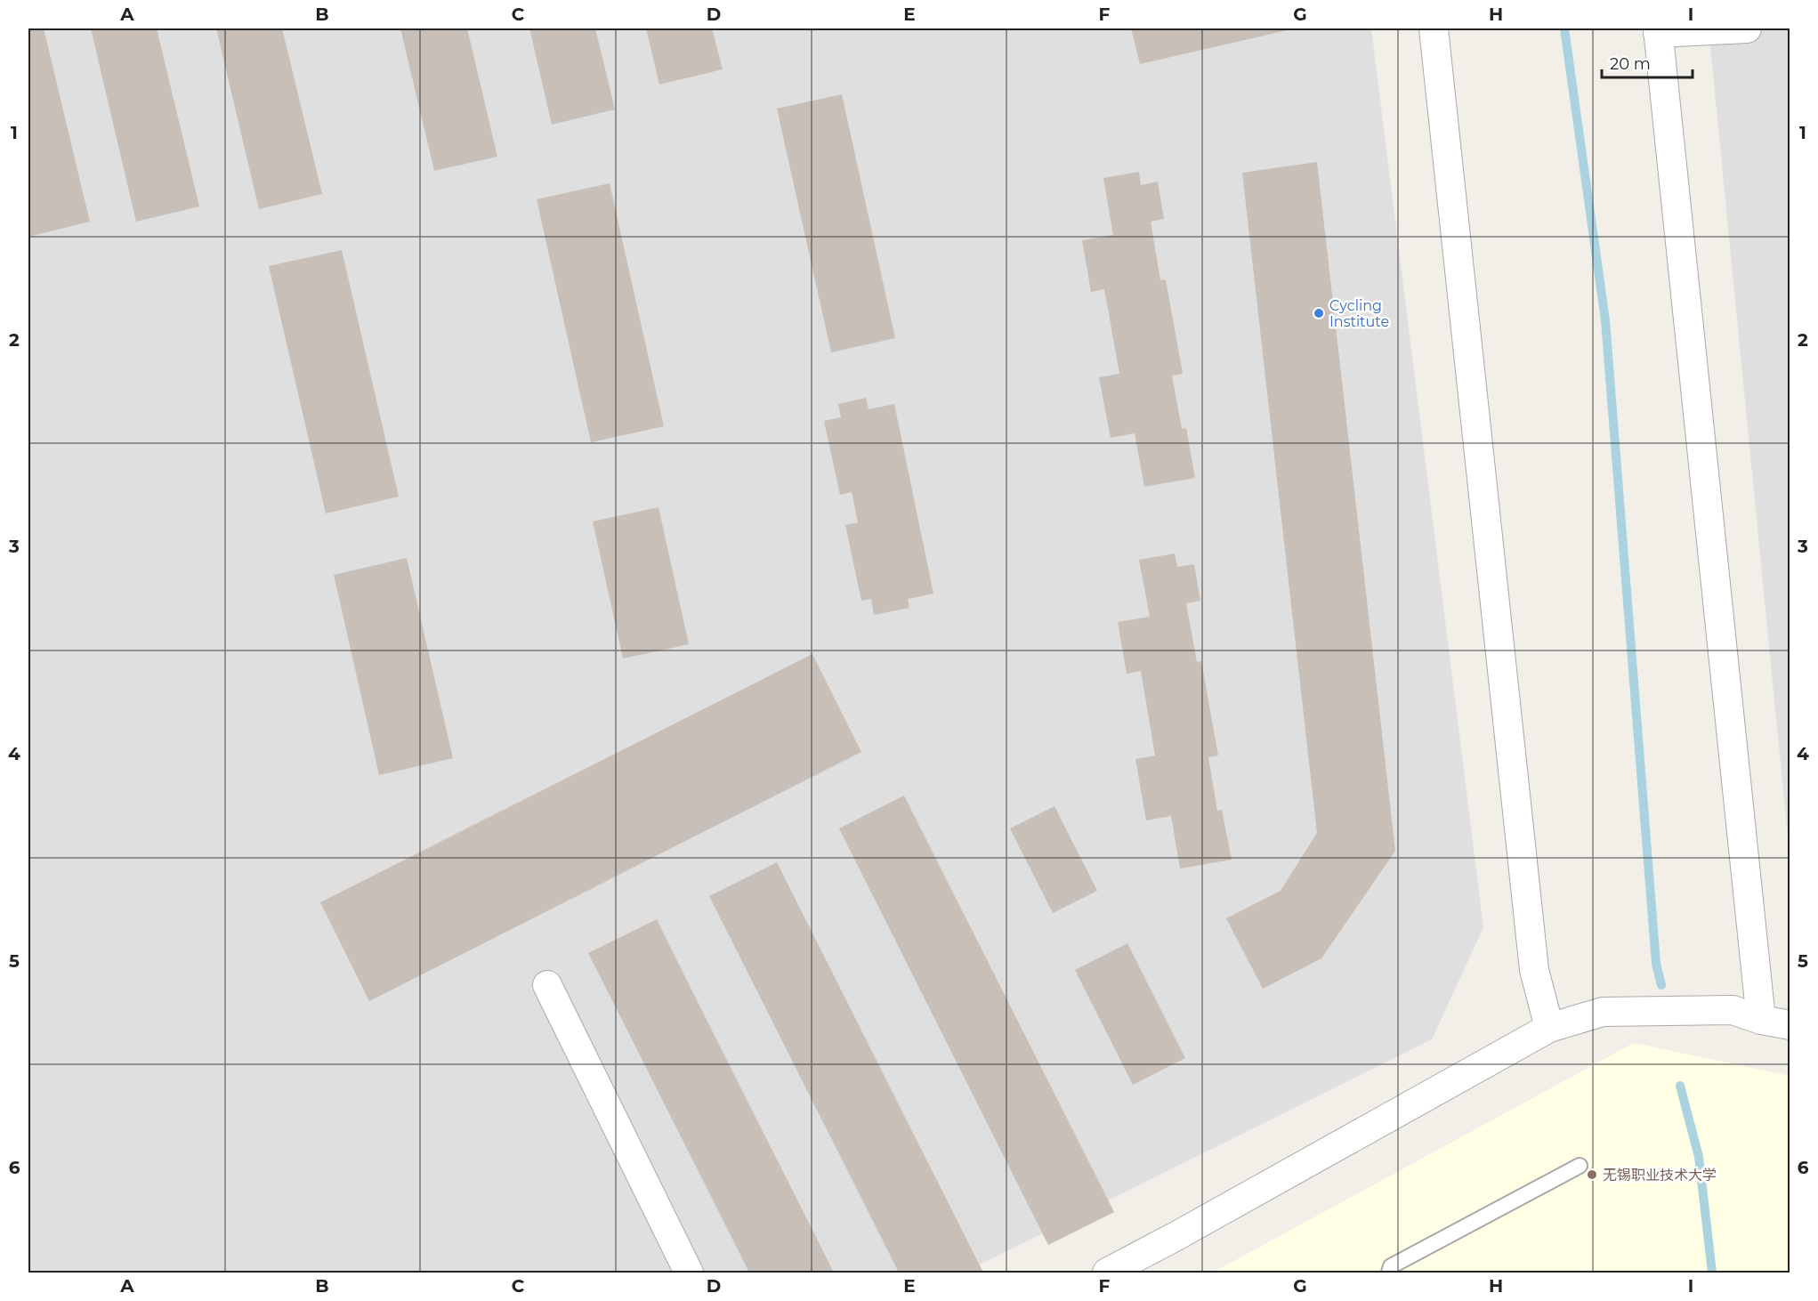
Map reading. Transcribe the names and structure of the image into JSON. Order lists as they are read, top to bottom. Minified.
{"places":["Cycling Institute","无锡职业技术大学"],"scale_bar":"20 m","grid":{"columns":["A","B","C","D","E","F","G","H","I"],"rows":["1","2","3","4","5","6"]}}
